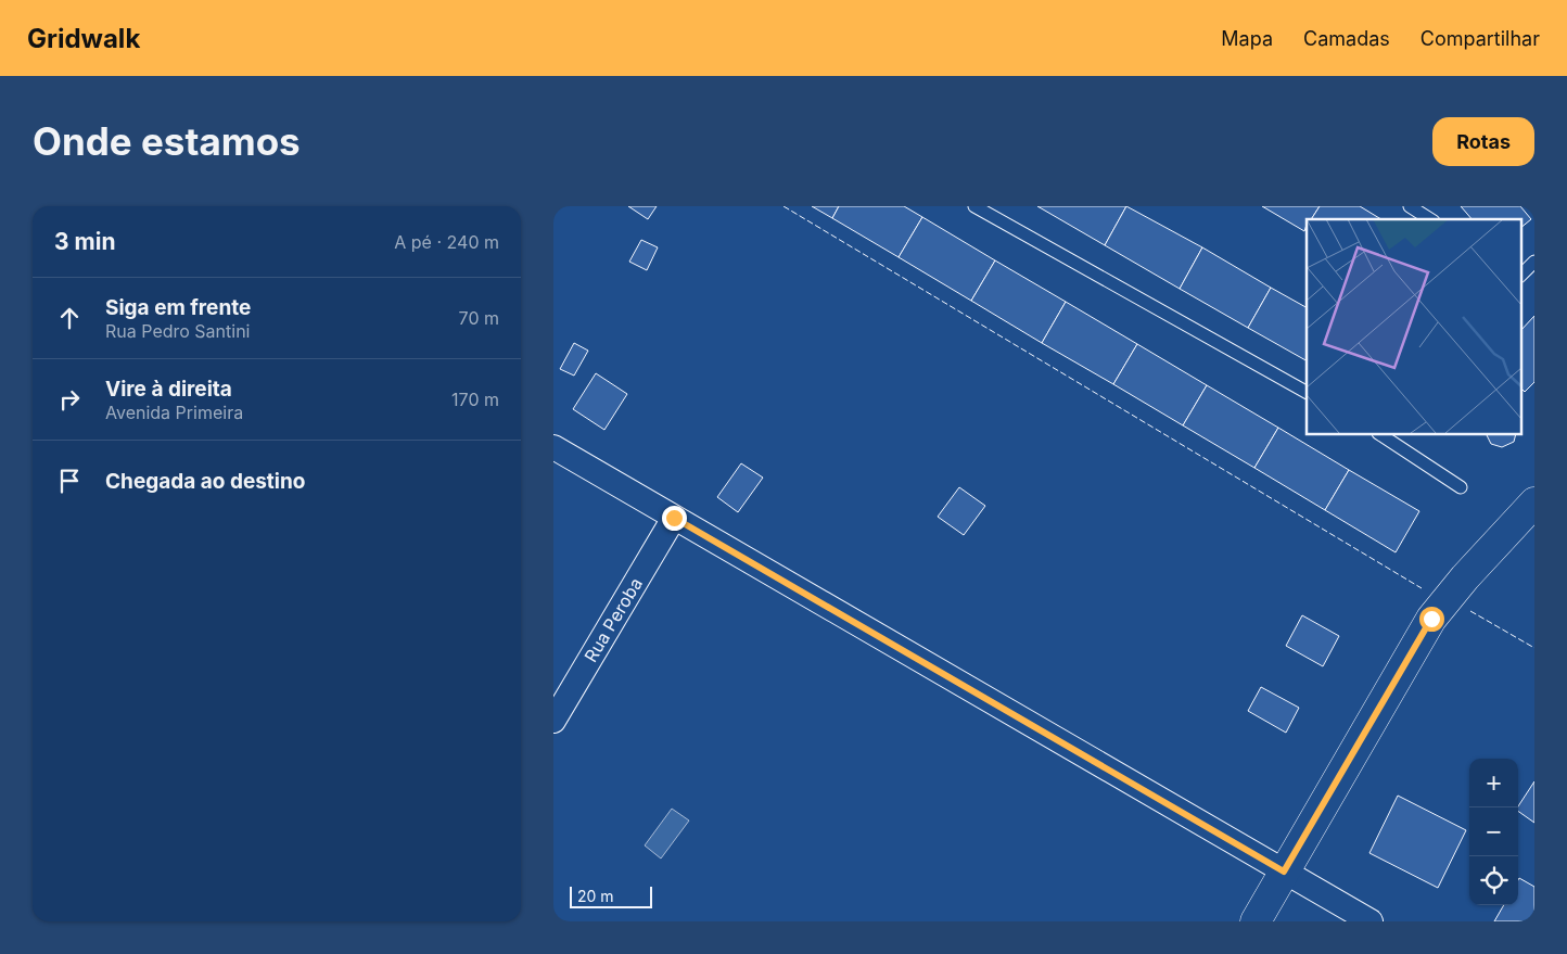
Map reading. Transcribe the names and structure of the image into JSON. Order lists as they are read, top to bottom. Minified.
{"streets":{"street":["Rua Peroba"]},"scale_bar":"20 m","page":{"header":"Gridwalk","nav":["Mapa","Camadas","Compartilhar"],"buttons":"Rotas","title":"Onde estamos","heading":["3 min","A pé · 240 m"],"list":[["Siga em frente","Rua Pedro Santini","70 m"],["Vire à direita","Avenida Primeira","170 m"],"Chegada ao destino"],"map_buttons":["+","−"],"scale":"20 m"}}
